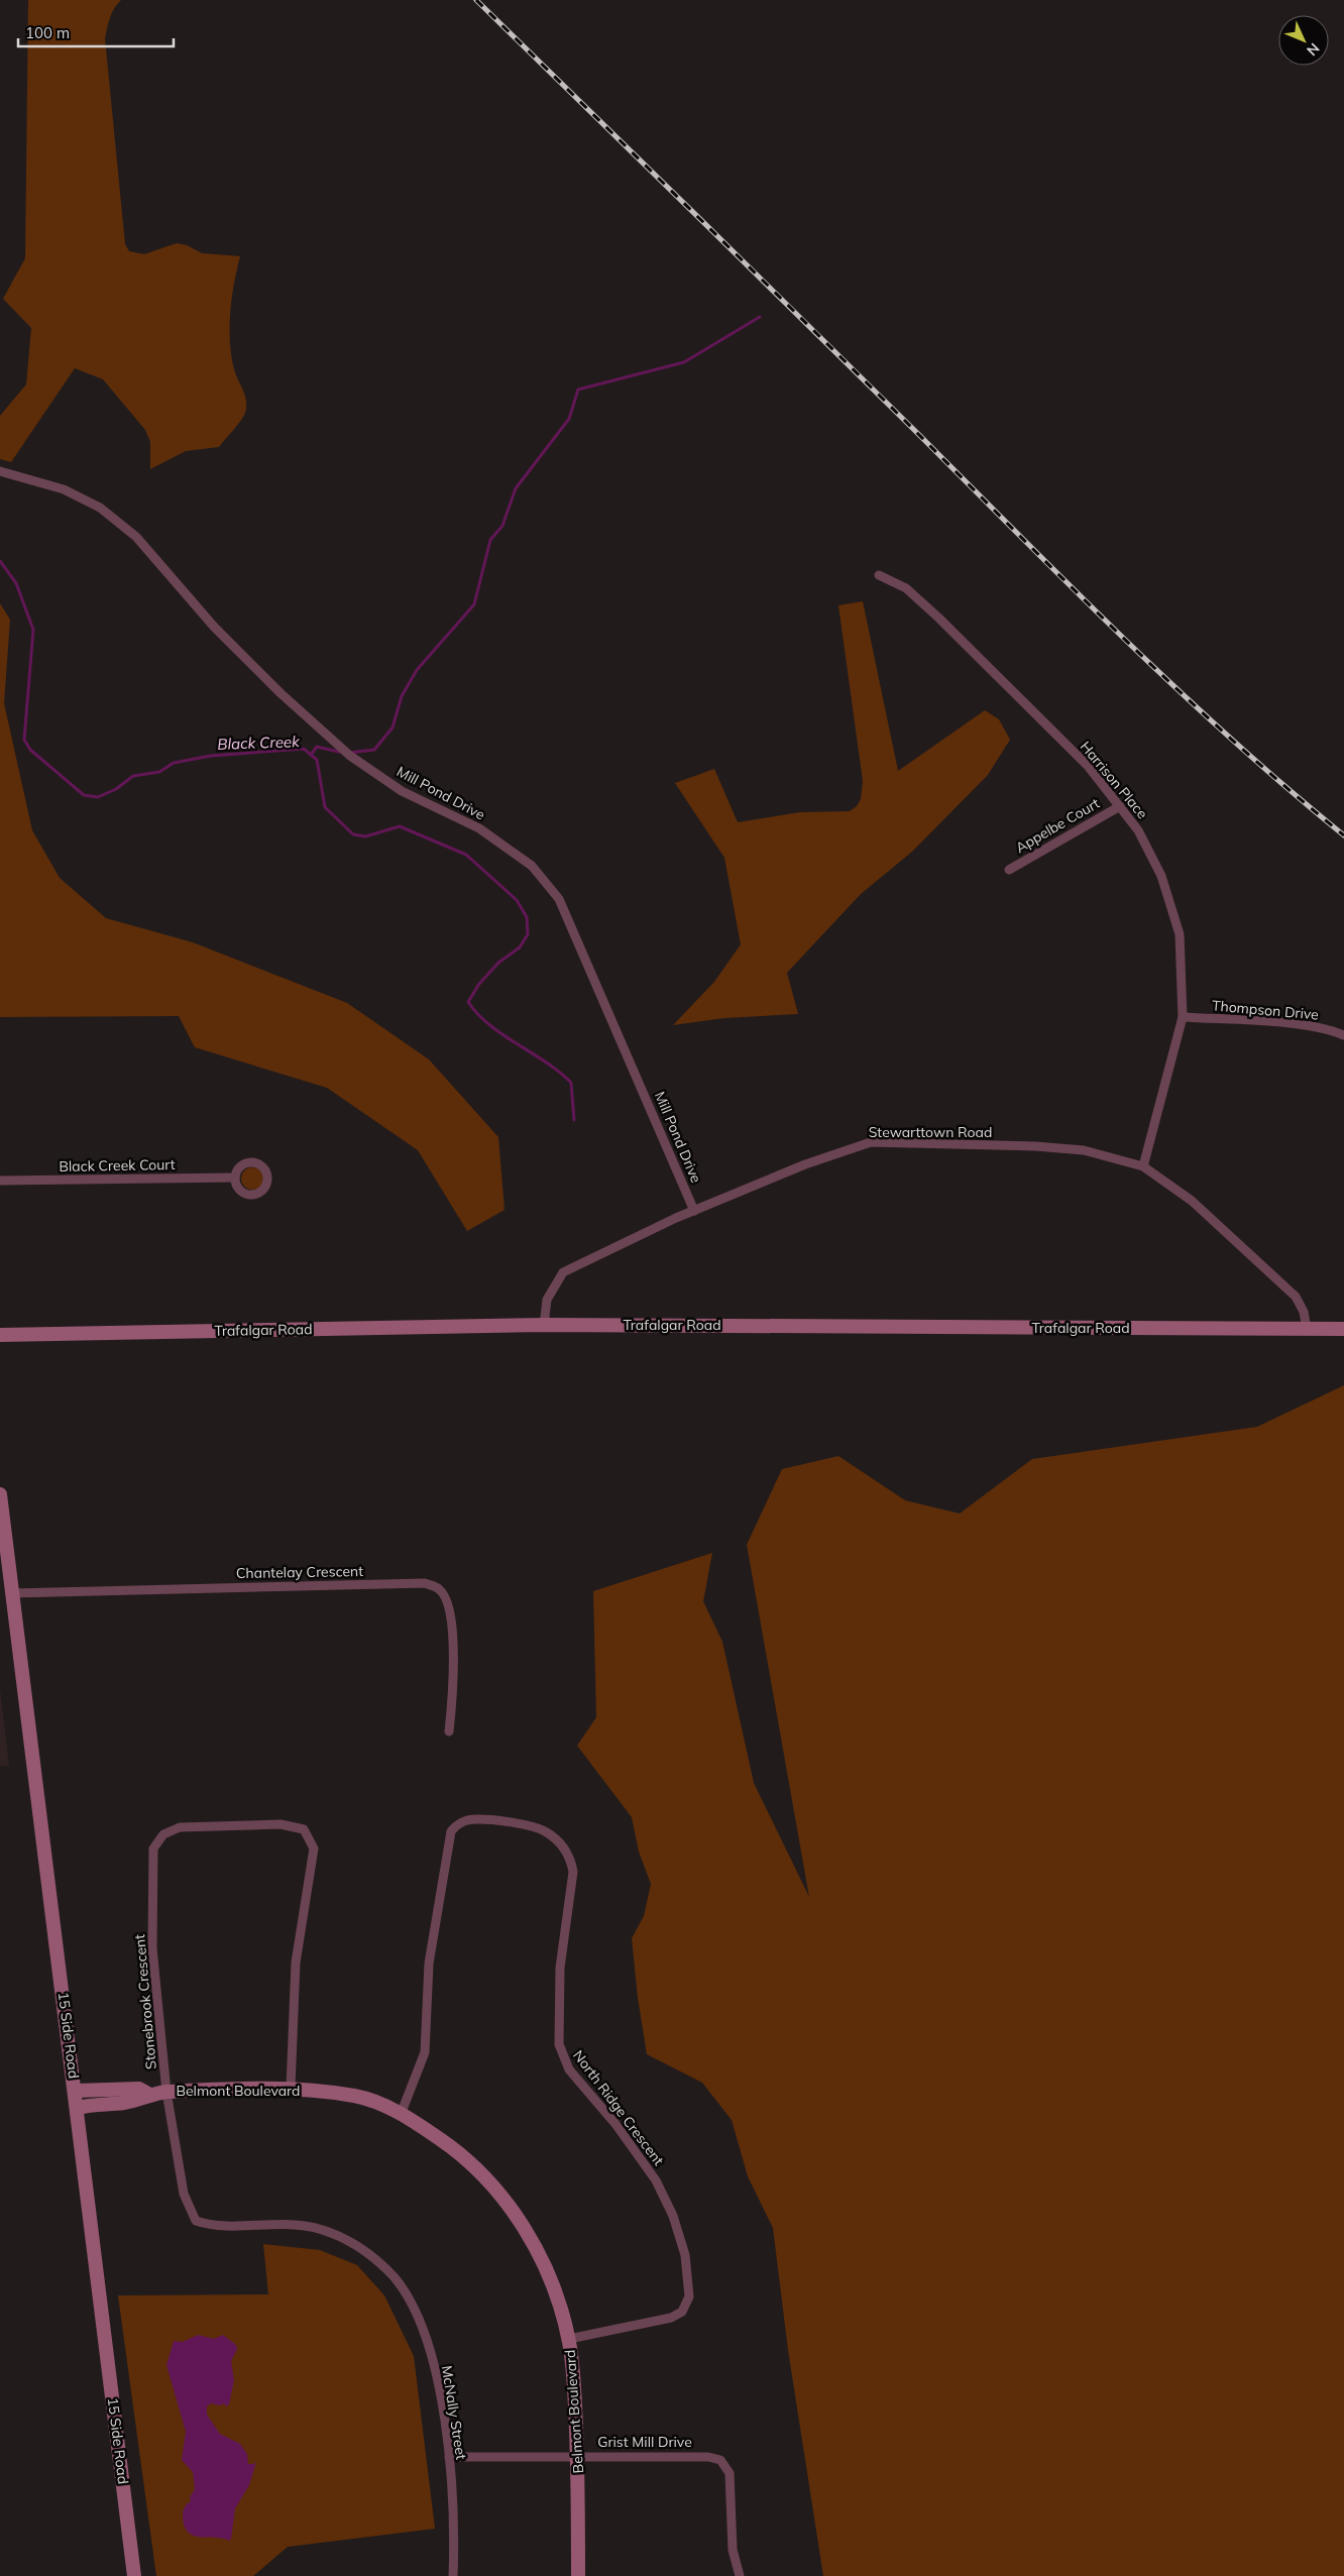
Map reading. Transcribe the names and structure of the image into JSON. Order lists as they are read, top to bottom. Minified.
{"streets":{"street":["Harrison Place","Mill Pond Drive","Appelbe Court","Thompson Drive","Stewarttown Road","Black Creek Court","Trafalgar Road","Chantelay Crescent","Stonebrook Crescent","15 Side Road","Belmont Boulevard","North Ridge Crescent","McNally Street","Grist Mill Drive"]},"crossings":[["Harrison Place","Appelbe Court"],["Harrison Place","Thompson Drive"],["Harrison Place","Stewarttown Road"],["Mill Pond Drive","Stewarttown Road"],["Stewarttown Road","Trafalgar Road"],["Chantelay Crescent","15 Side Road"],["Stonebrook Crescent","Belmont Boulevard"],["Stonebrook Crescent","McNally Street"],["15 Side Road","Belmont Boulevard"],["Belmont Boulevard","North Ridge Crescent"],["Belmont Boulevard","McNally Street"],["Belmont Boulevard","Grist Mill Drive"],["McNally Street","Grist Mill Drive"]],"water":["Black Creek"],"scale_bar":"100 m","north":"bottom right"}
